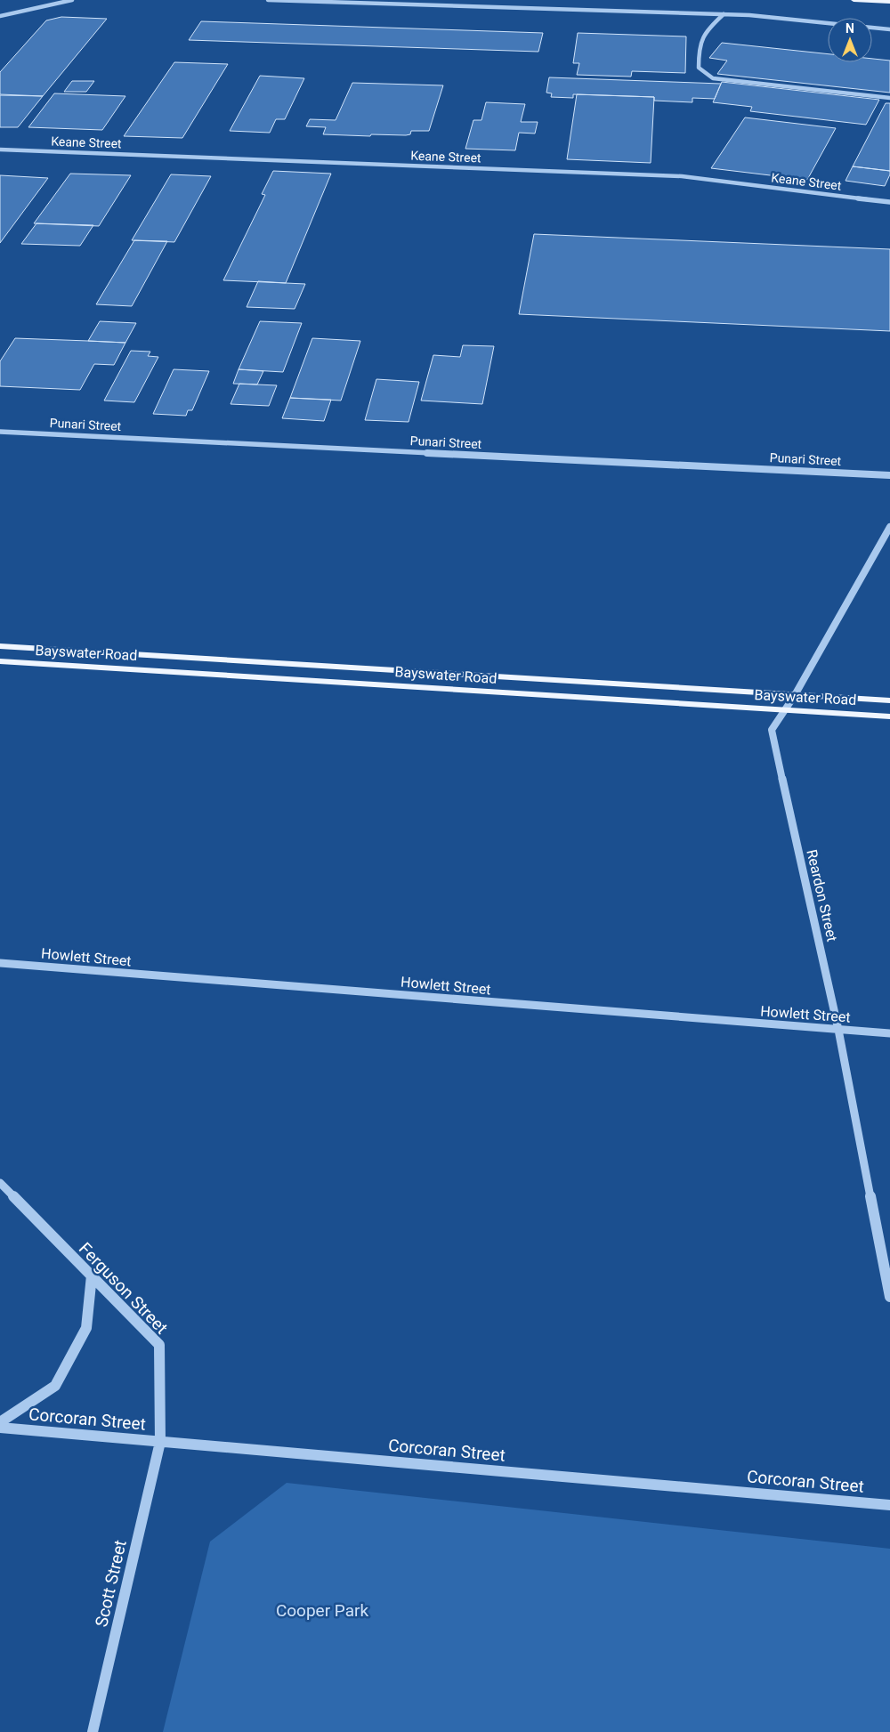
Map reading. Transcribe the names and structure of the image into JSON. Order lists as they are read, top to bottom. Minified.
{"streets":{"main road":["Bayswater Road"],"street":["Keane Street","Punari Street","Reardon Street","Howlett Street","Ferguson Street","Corcoran Street","Scott Street"]},"crossings":[["Bayswater Road","Reardon Street"],["Reardon Street","Howlett Street"],["Ferguson Street","Corcoran Street"],["Ferguson Street","Scott Street"],["Corcoran Street","Scott Street"]],"parks":["Cooper Park"],"north":"top"}
